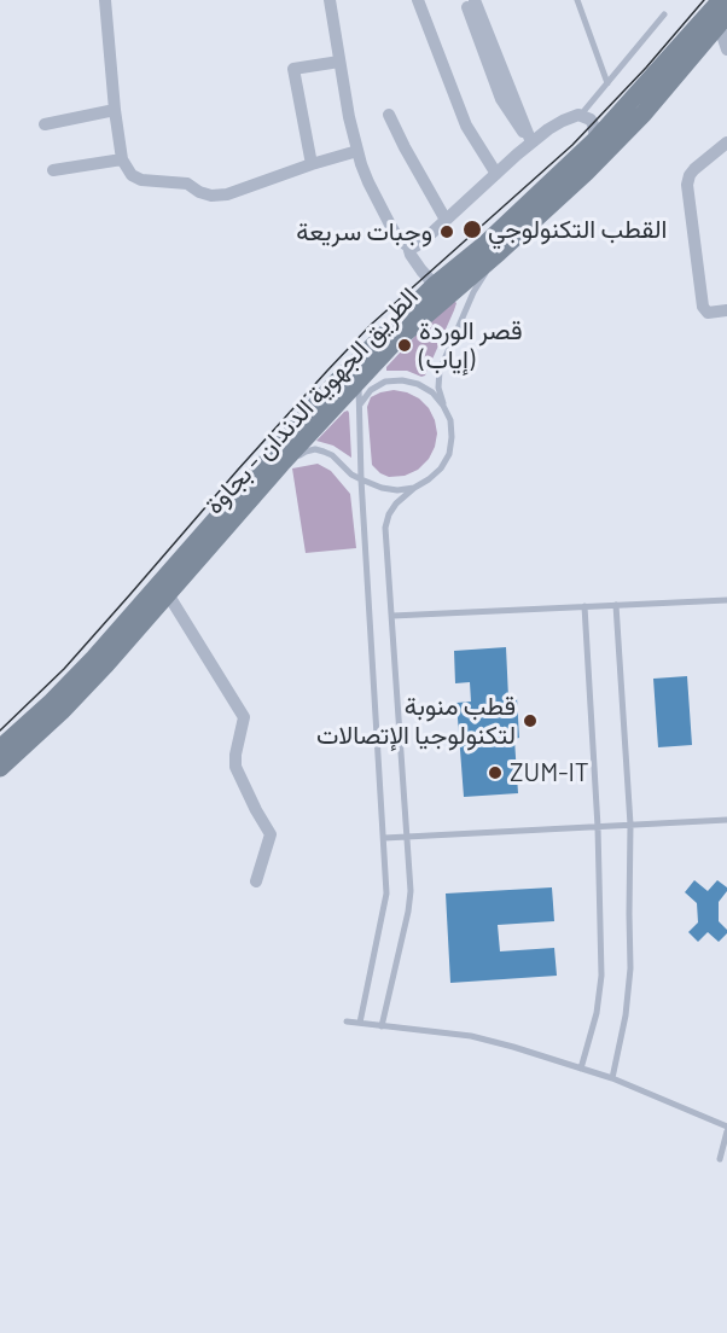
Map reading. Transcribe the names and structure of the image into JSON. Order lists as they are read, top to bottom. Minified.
{"streets":{"main road":["الطريق الجهوية الدندان - بجاوة"]},"places":["القطب التكنولوجي","وجبات سريعة","قصر الوردة (إياب)","قطب منوبة لتكنولوجيا الإتصالات","ZUM-IT"]}
